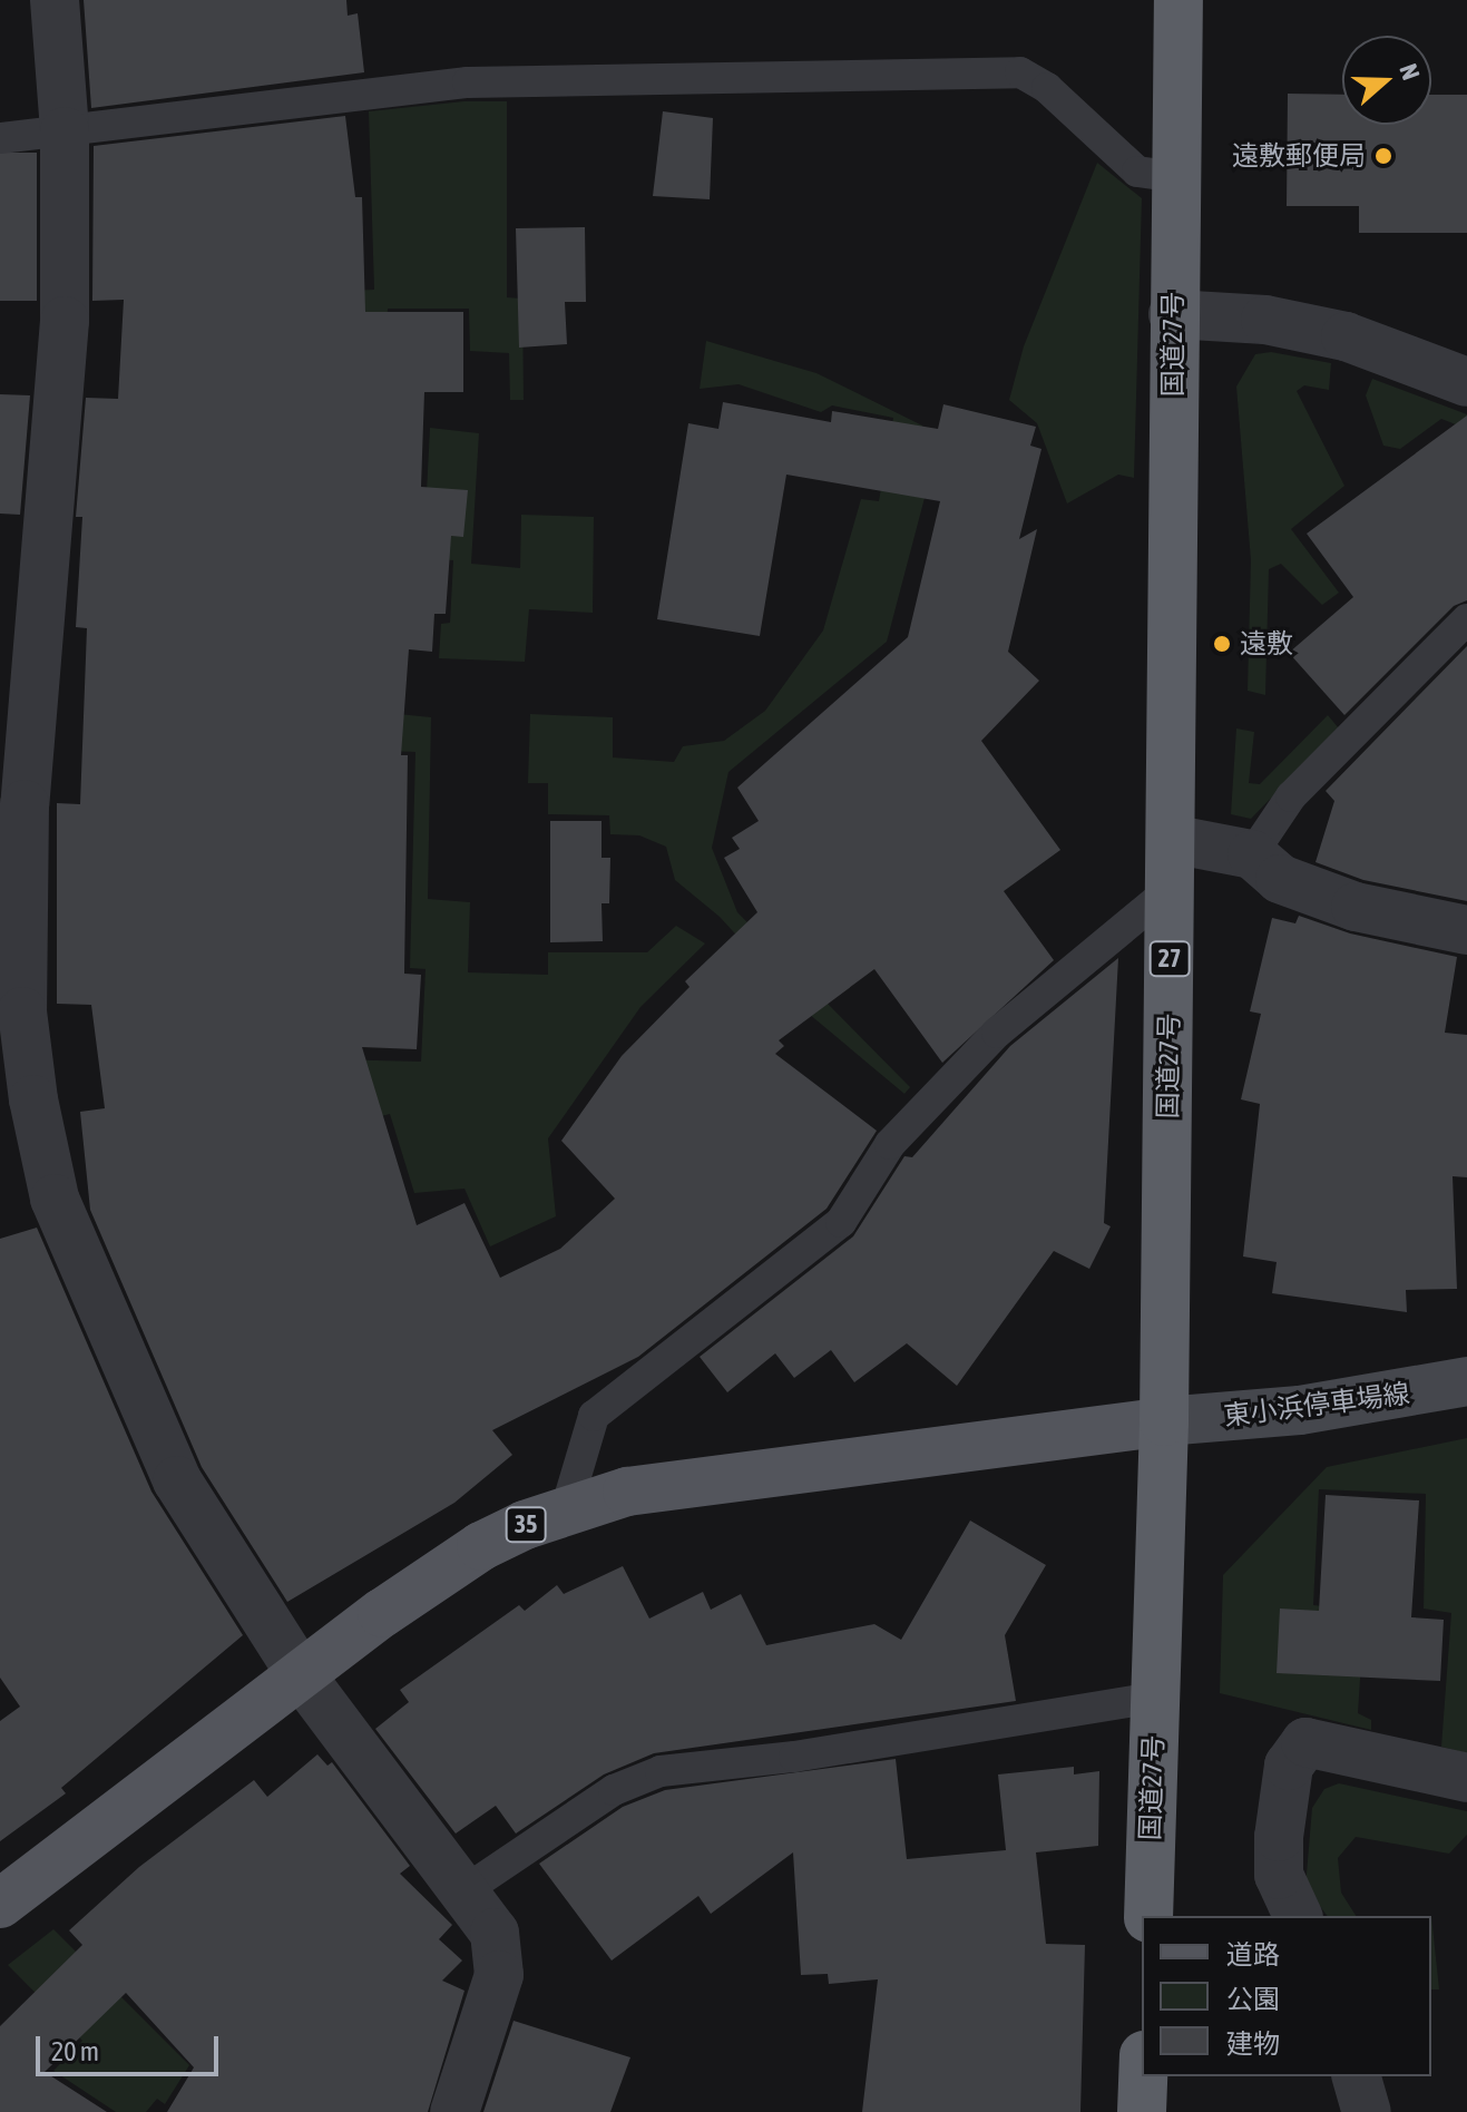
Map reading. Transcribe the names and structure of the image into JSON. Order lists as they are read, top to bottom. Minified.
{"streets":{"highway":["国道27号","27"],"main road":["東小浜停車場線","35"]},"crossings":[["国道27号","東小浜停車場線"],["国道27号","35"],["東小浜停車場線","35"]],"places":["遠敷郵便局","遠敷"],"legend":["道路","公園","建物"],"scale_bar":"20 m","north":"right"}
